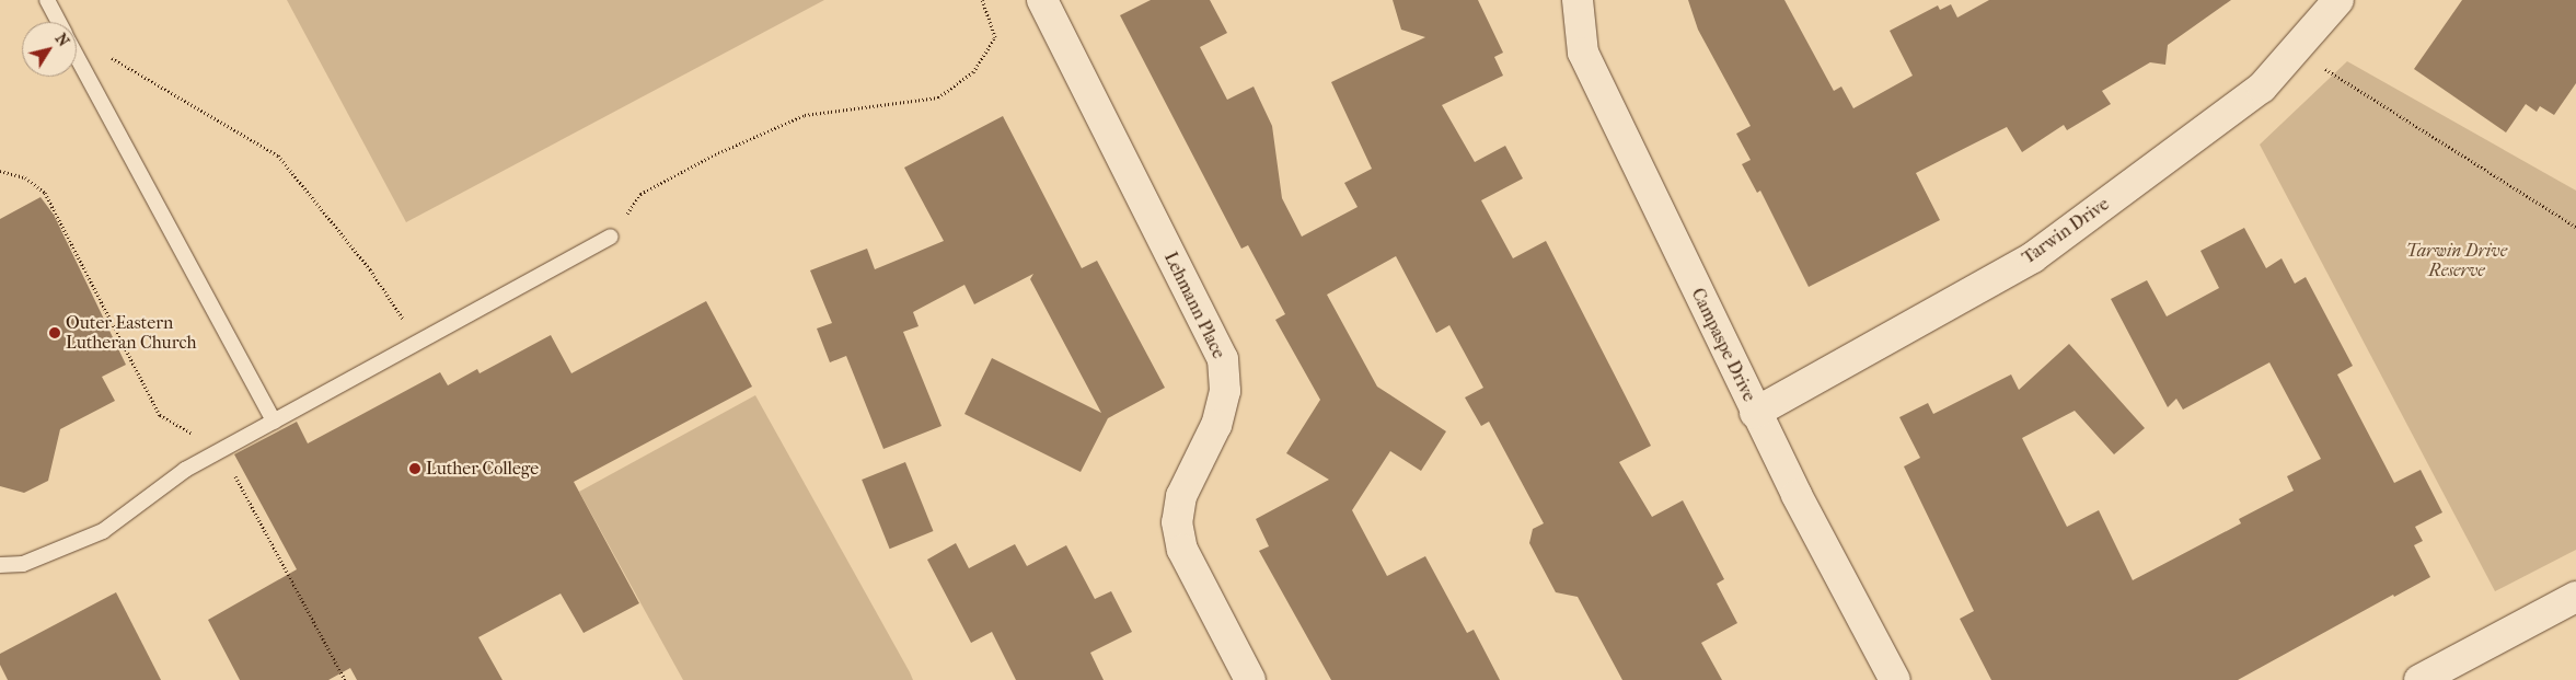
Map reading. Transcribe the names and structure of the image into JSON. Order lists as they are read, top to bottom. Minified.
{"streets":{"street":["Tarwin Drive","Lehmann Place","Campaspe Drive"]},"crossings":[["Tarwin Drive","Campaspe Drive"]],"parks":["Tarwin Drive Reserve"],"places":["Outer Eastern Lutheran Church","Luther College"],"north":"top right"}
